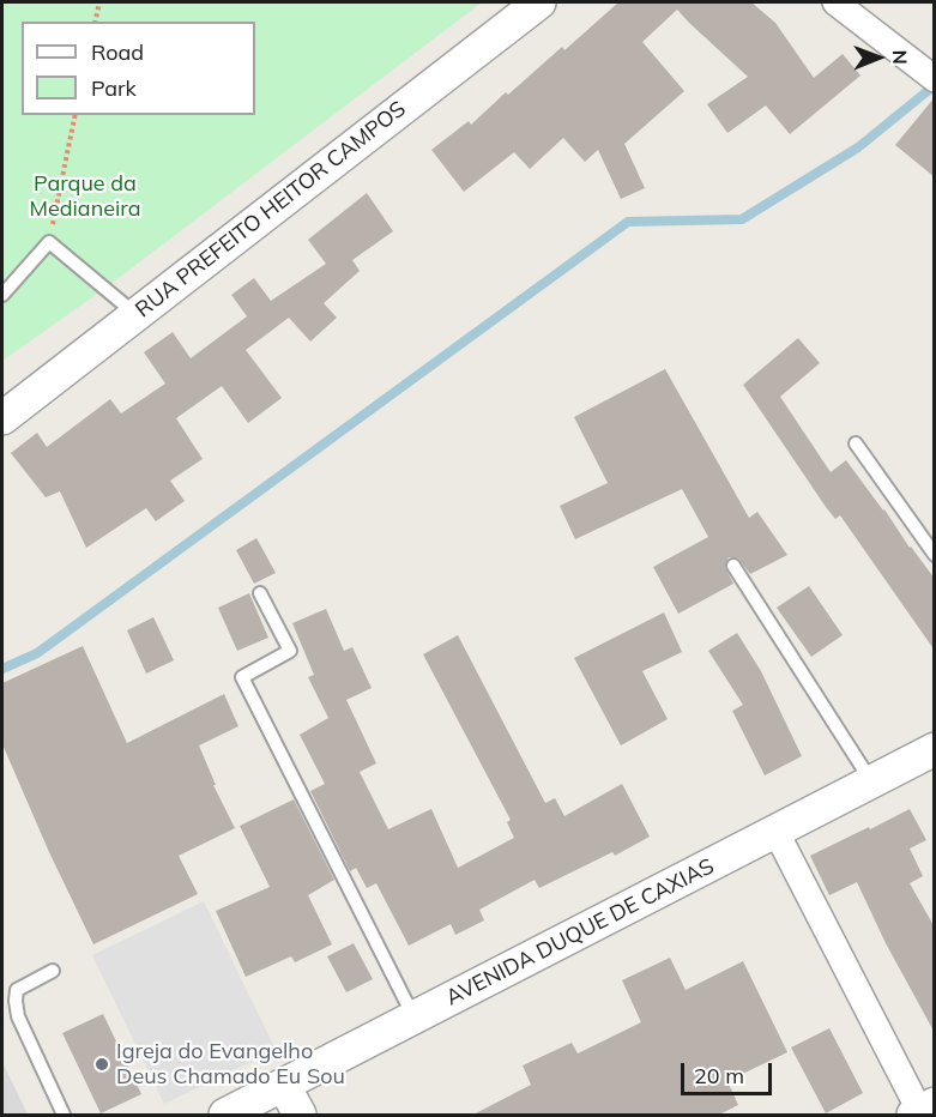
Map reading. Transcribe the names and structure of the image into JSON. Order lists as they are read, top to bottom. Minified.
{"streets":{"street":["RUA PREFEITO HEITOR CAMPOS","AVENIDA DUQUE DE CAXIAS"]},"parks":["Parque da Medianeira"],"places":["Igreja do Evangelho Deus Chamado Eu Sou"],"legend":["Road","Park"],"scale_bar":"20 m","north":"right"}
